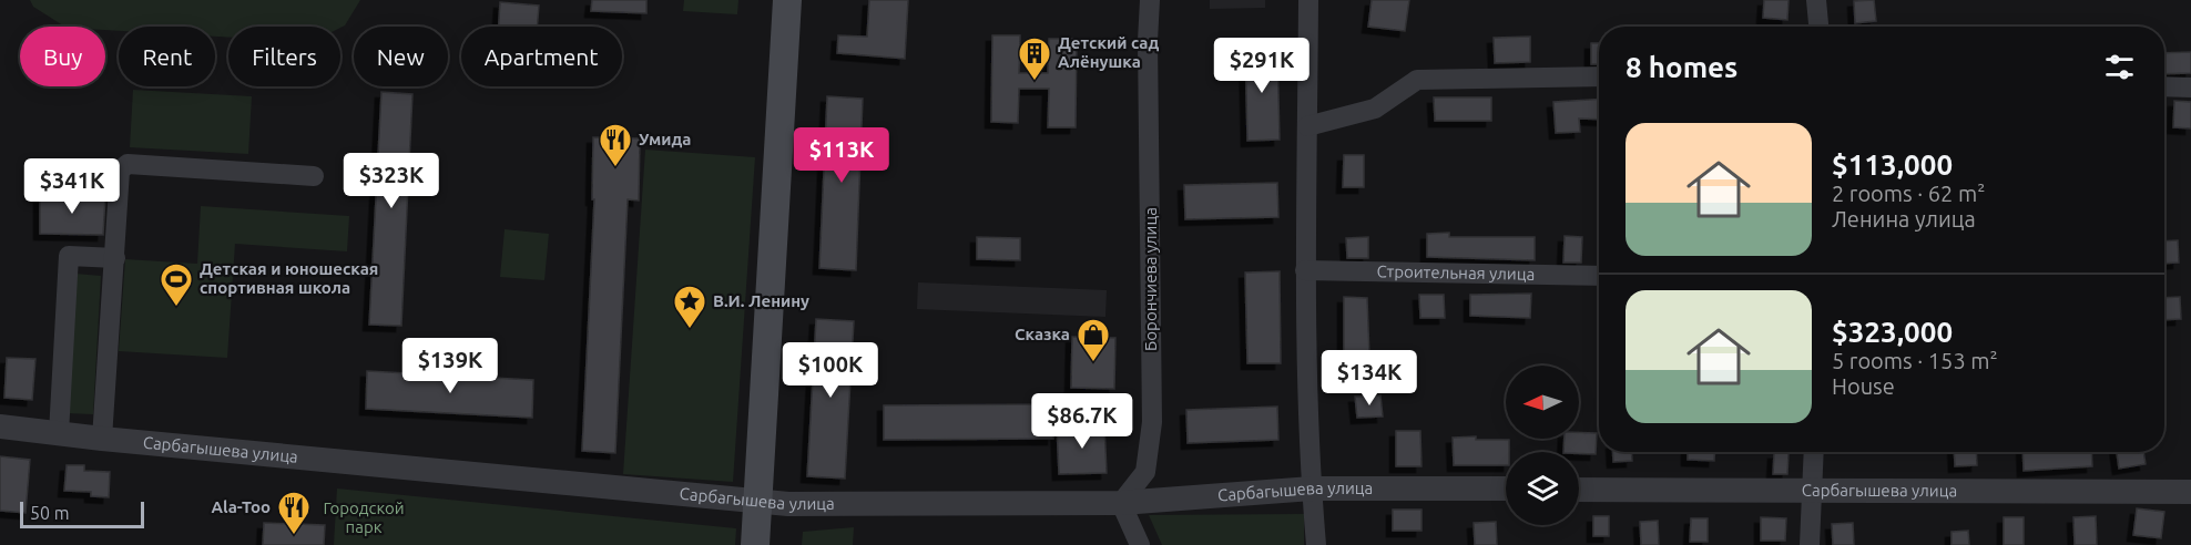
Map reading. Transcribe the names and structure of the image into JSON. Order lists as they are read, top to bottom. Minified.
{"streets":{"street":["Строительная улица","Борончиева улица","Сарбагышева улица"]},"crossings":[["Борончиева улица","Сарбагышева улица"]],"parks":["Городской парк"],"places":{"building":["Детский сад Алёнушка"],"restaurant":["Умида","Ala-Too"],"sports":["Детская и юношеская спортивная школа"],"place":["В.И. Ленину"],"shop":["Сказка"]},"scale_bar":"50 m","north":"left","page":{"chip":["Buy","Rent","Filters","New","Apartment"],"heading":"8 homes","price":["$291K","$113K","$323K","$341K","$139K","$100K","$134K","$86.7K"],"list":[{"name":"$113,000","note":"2 rooms · 62 m² · Ленина улица"},{"name":"$323,000","note":"5 rooms · 153 m² · House"}],"scale":"50 m"}}
